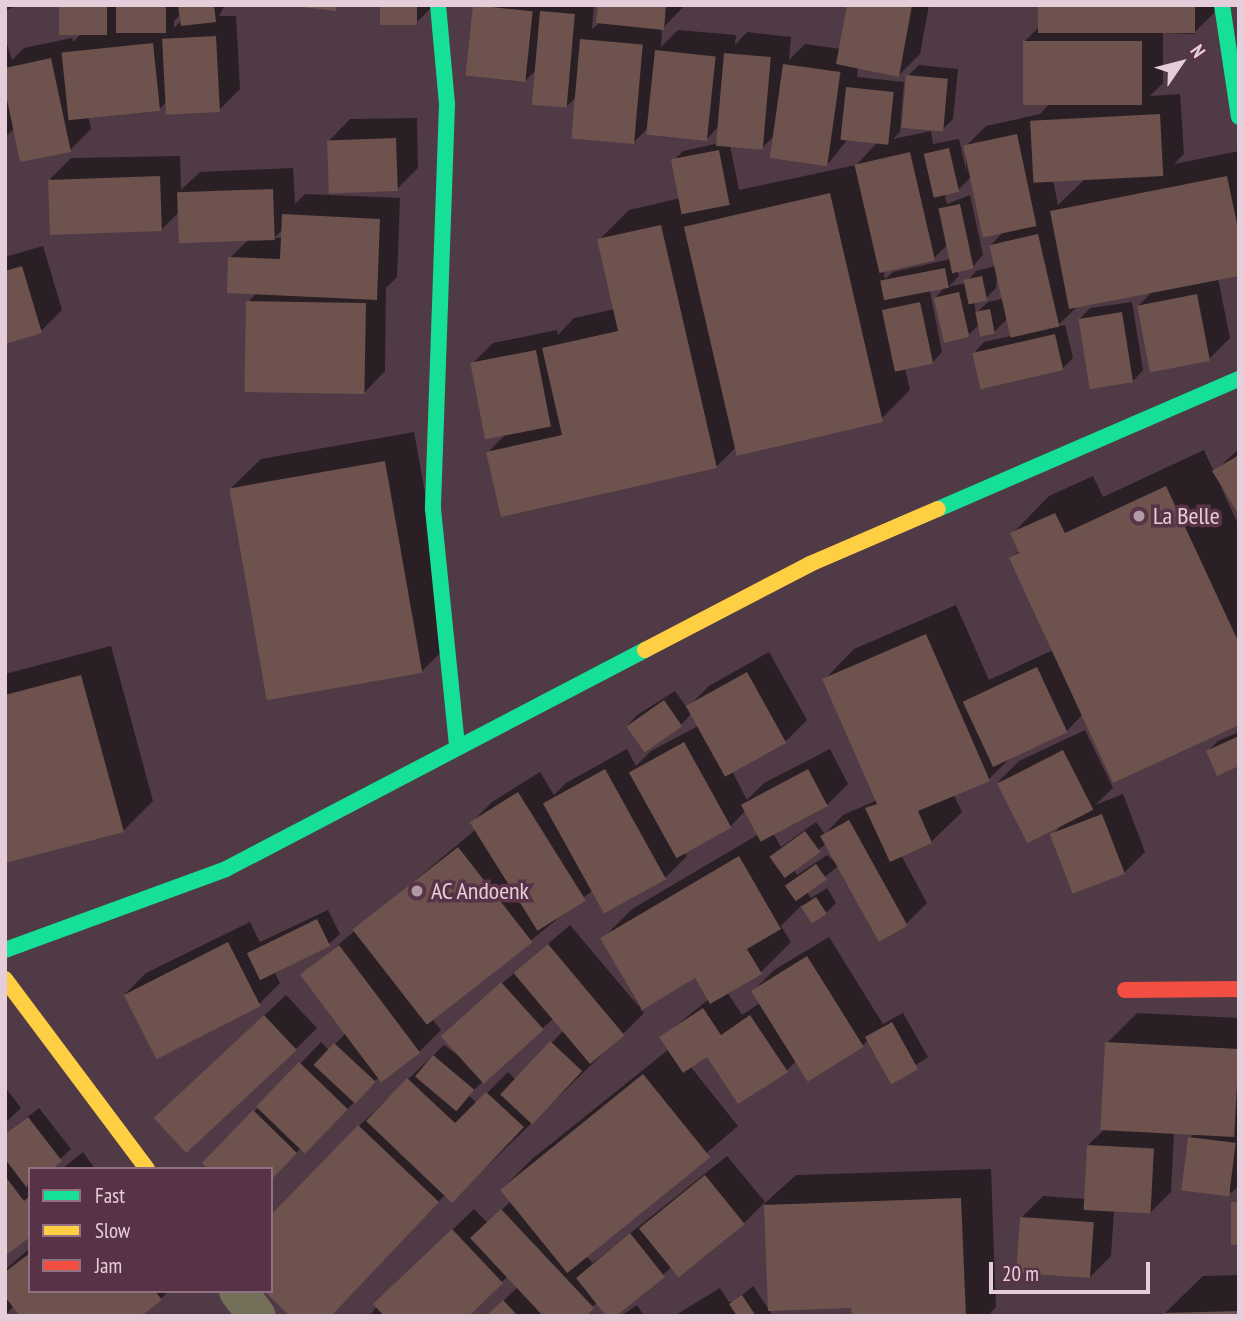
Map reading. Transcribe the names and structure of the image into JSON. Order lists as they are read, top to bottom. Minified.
{"places":["La Belle","AC Andoenk"],"legend":["Fast","Slow","Jam"],"scale_bar":"20 m","north":"top right"}
